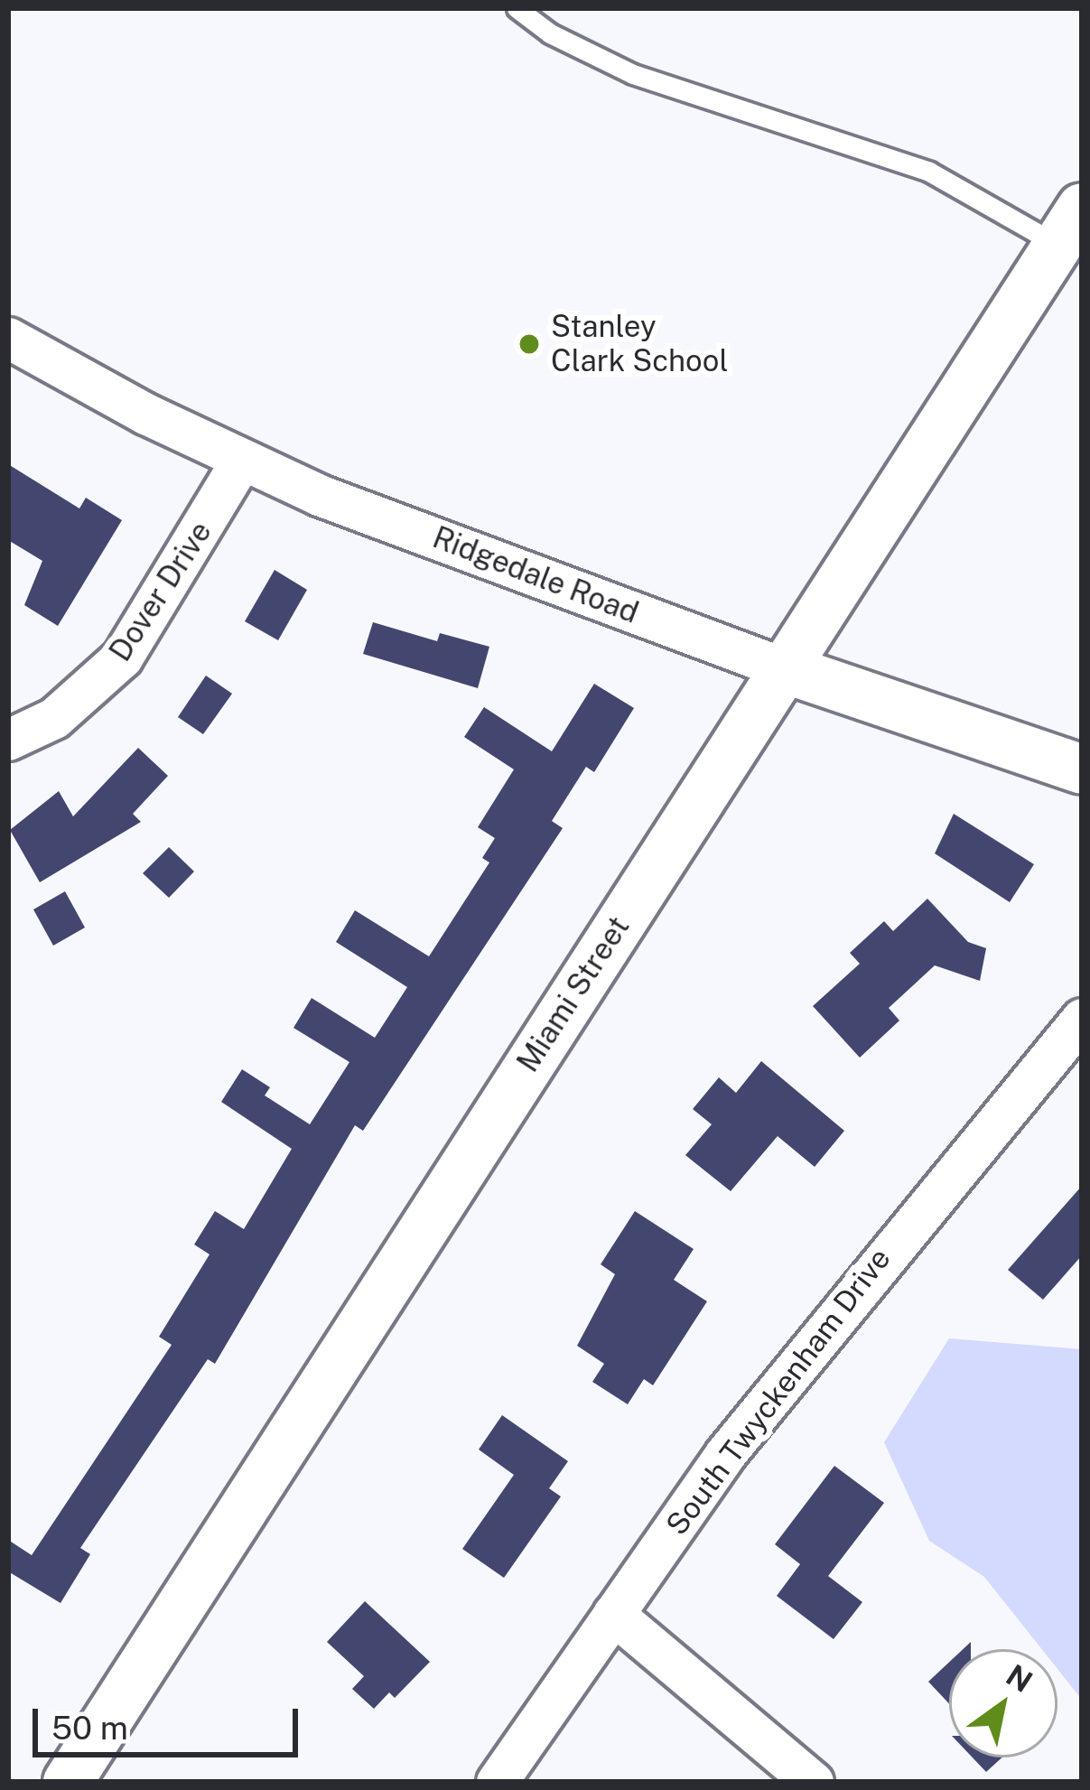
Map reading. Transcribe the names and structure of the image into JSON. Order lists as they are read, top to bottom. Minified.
{"streets":{"street":["Ridgedale Road","Dover Drive","Miami Street","South Twyckenham Drive"]},"crossings":[["Ridgedale Road","Dover Drive"],["Ridgedale Road","Miami Street"]],"places":["Stanley Clark School"],"scale_bar":"50 m","north":"top right"}
